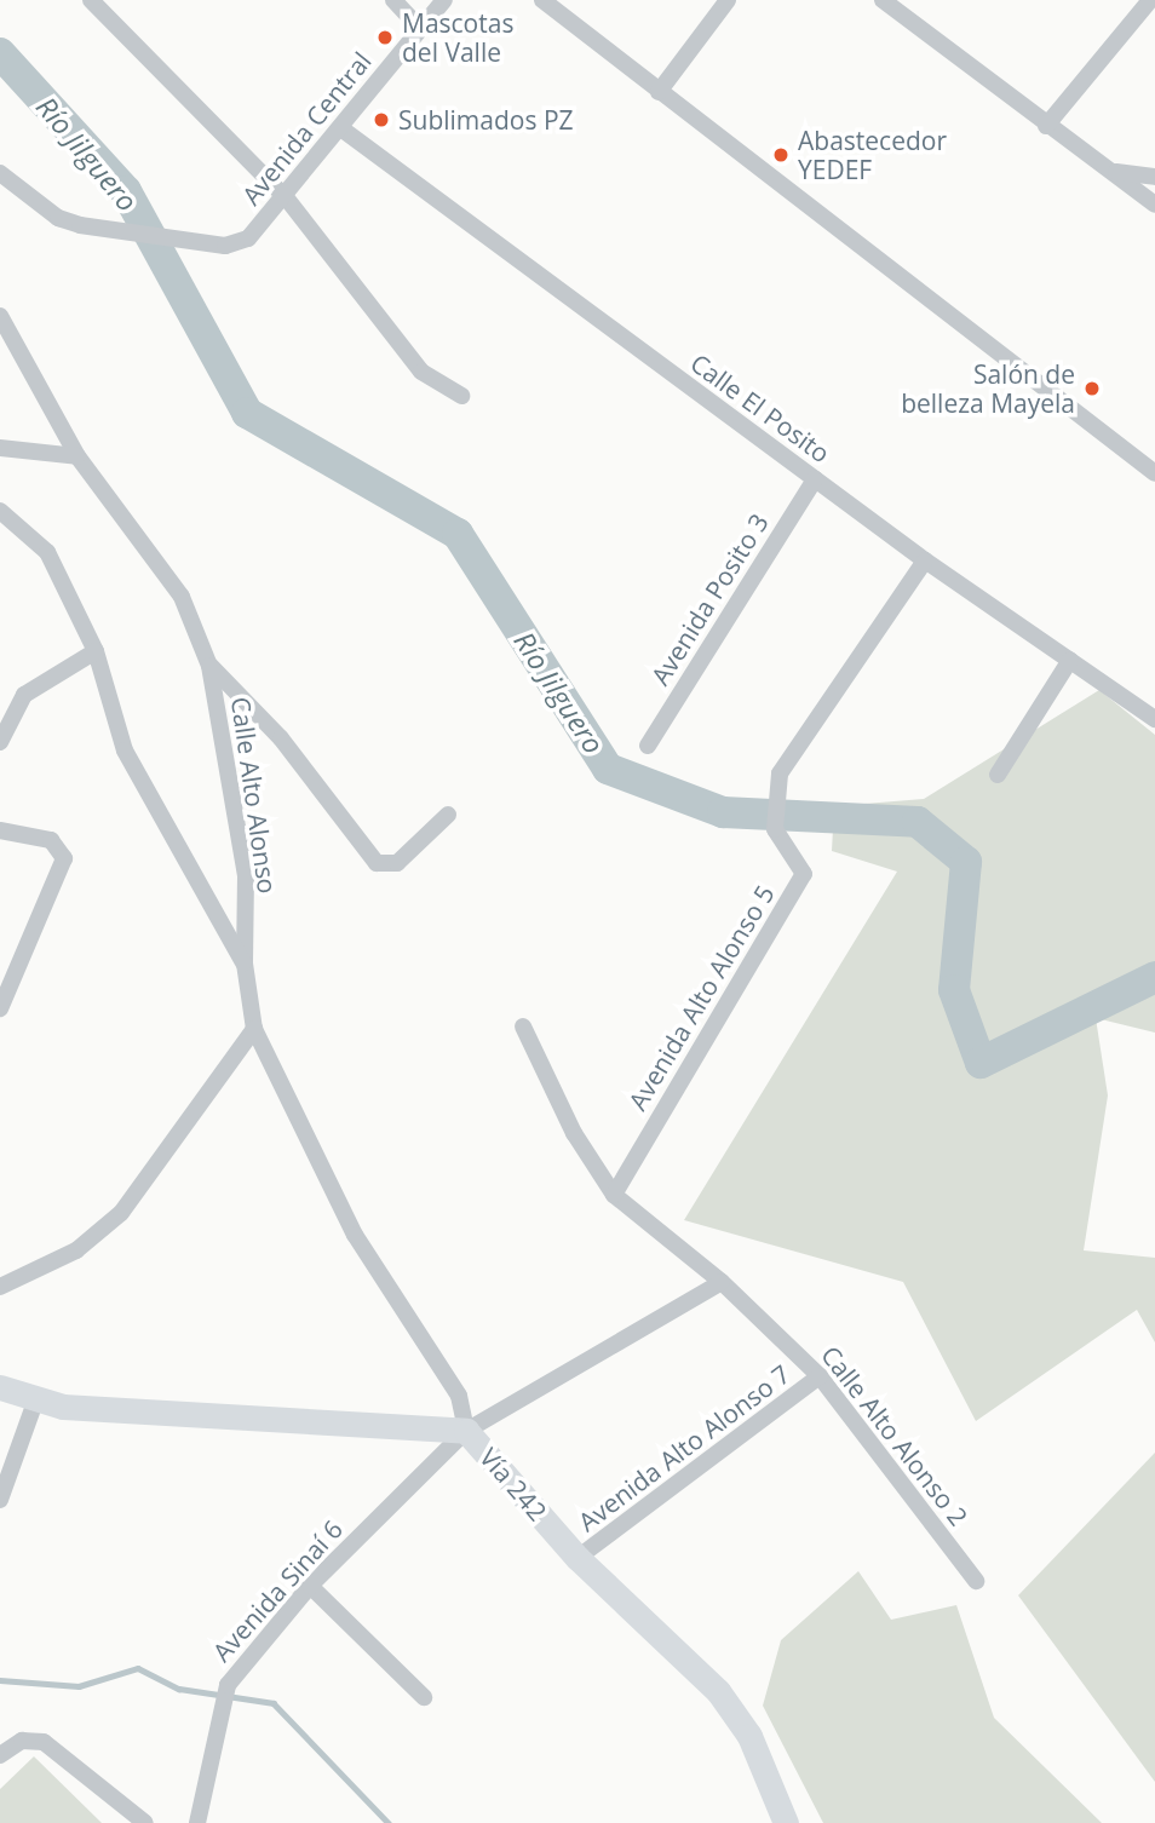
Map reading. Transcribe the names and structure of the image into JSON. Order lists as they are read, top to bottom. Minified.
{"streets":{"main road":["Vía 242"],"street":["Avenida Central","Calle El Posito","Avenida Posito 3","Calle Alto Alonso","Avenida Alto Alonso 5","Calle Alto Alonso 2","Avenida Alto Alonso 7","Avenida Sinaí 6"]},"crossings":[["Avenida Central","Calle El Posito"],["Calle El Posito","Avenida Posito 3"],["Calle El Posito","Avenida Alto Alonso 5"],["Calle Alto Alonso","Vía 242"],["Calle Alto Alonso","Avenida Sinaí 6"],["Avenida Alto Alonso 5","Calle Alto Alonso 2"],["Calle Alto Alonso 2","Avenida Alto Alonso 7"],["Calle Alto Alonso 2","Avenida Sinaí 6"],["Avenida Alto Alonso 7","Vía 242"],["Vía 242","Avenida Sinaí 6"]],"water":["Río Jilguero"],"places":["Mascotas del Valle","Sublimados PZ","Abastecedor YEDEF","Salón de belleza Mayela"]}
